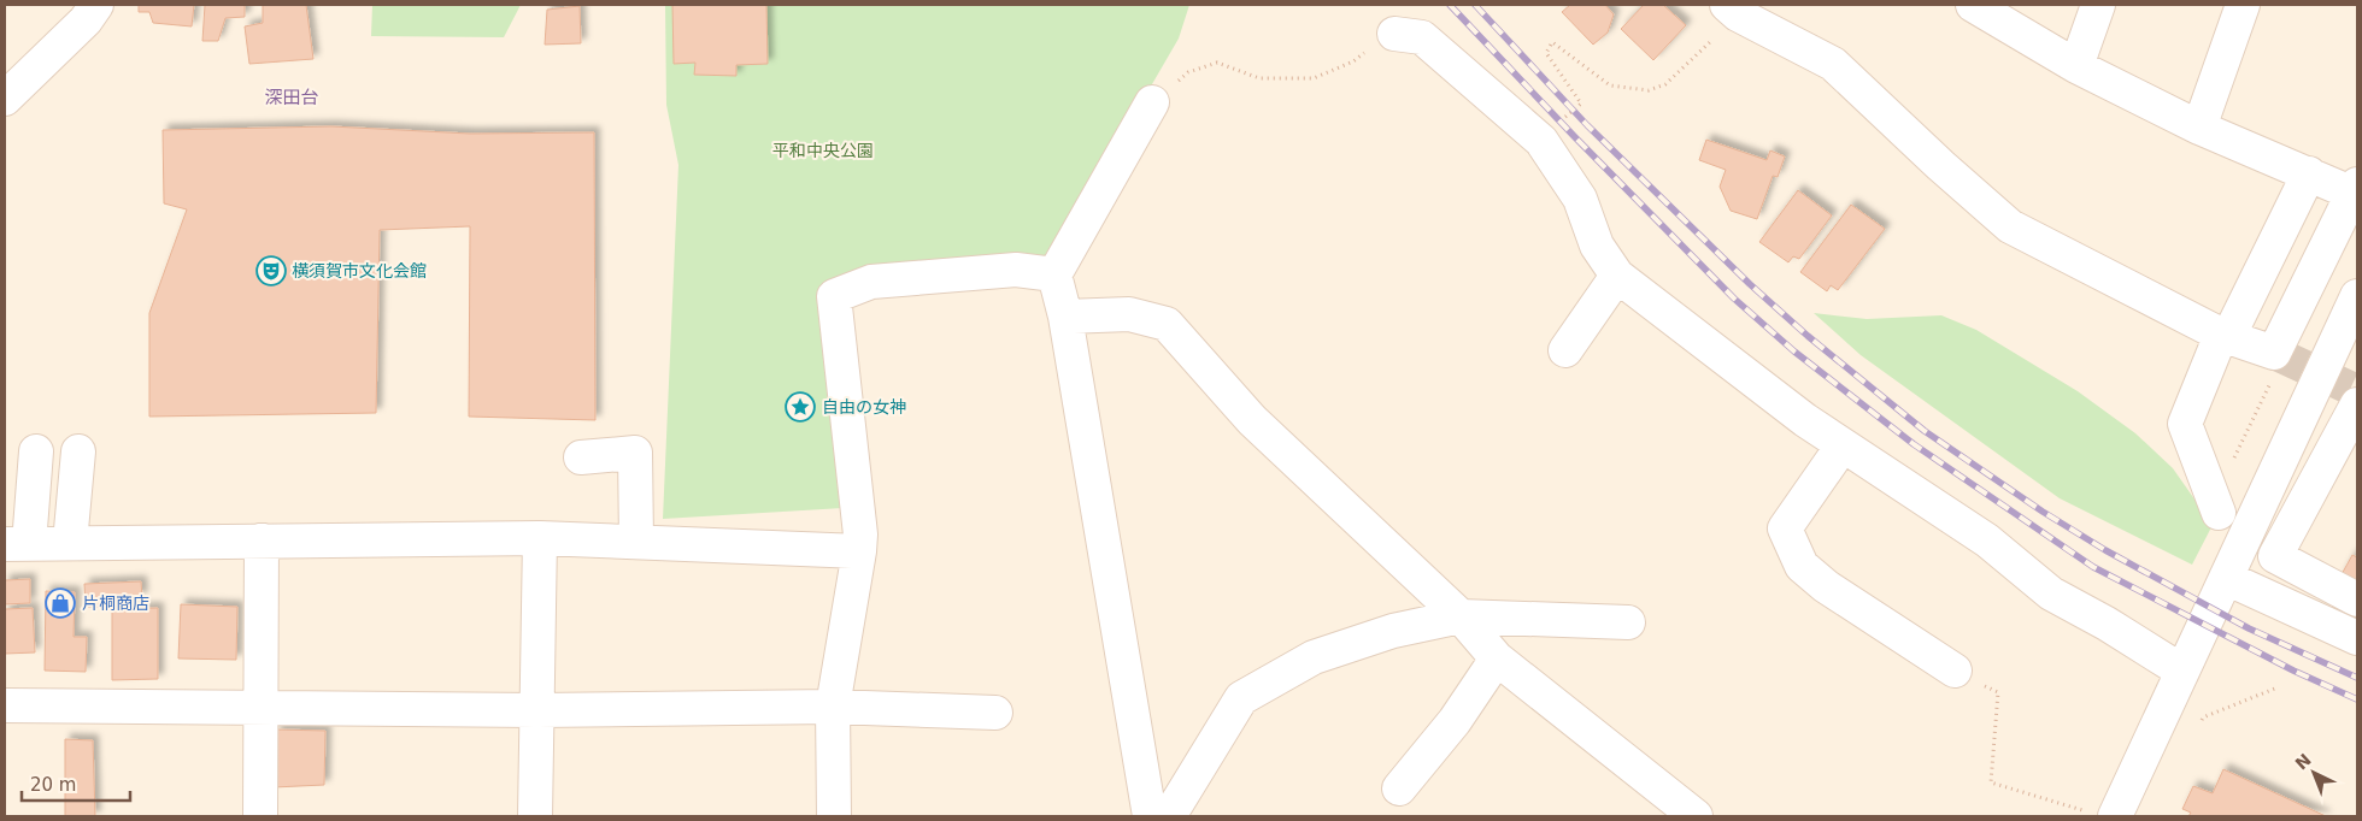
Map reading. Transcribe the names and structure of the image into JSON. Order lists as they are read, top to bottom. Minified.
{"districts":["深田台"],"parks":["平和中央公園"],"places":{"theatre":["横須賀市文化会館"],"place":["自由の女神"],"shop":["片桐商店"]},"scale_bar":"20 m","north":"top left"}
